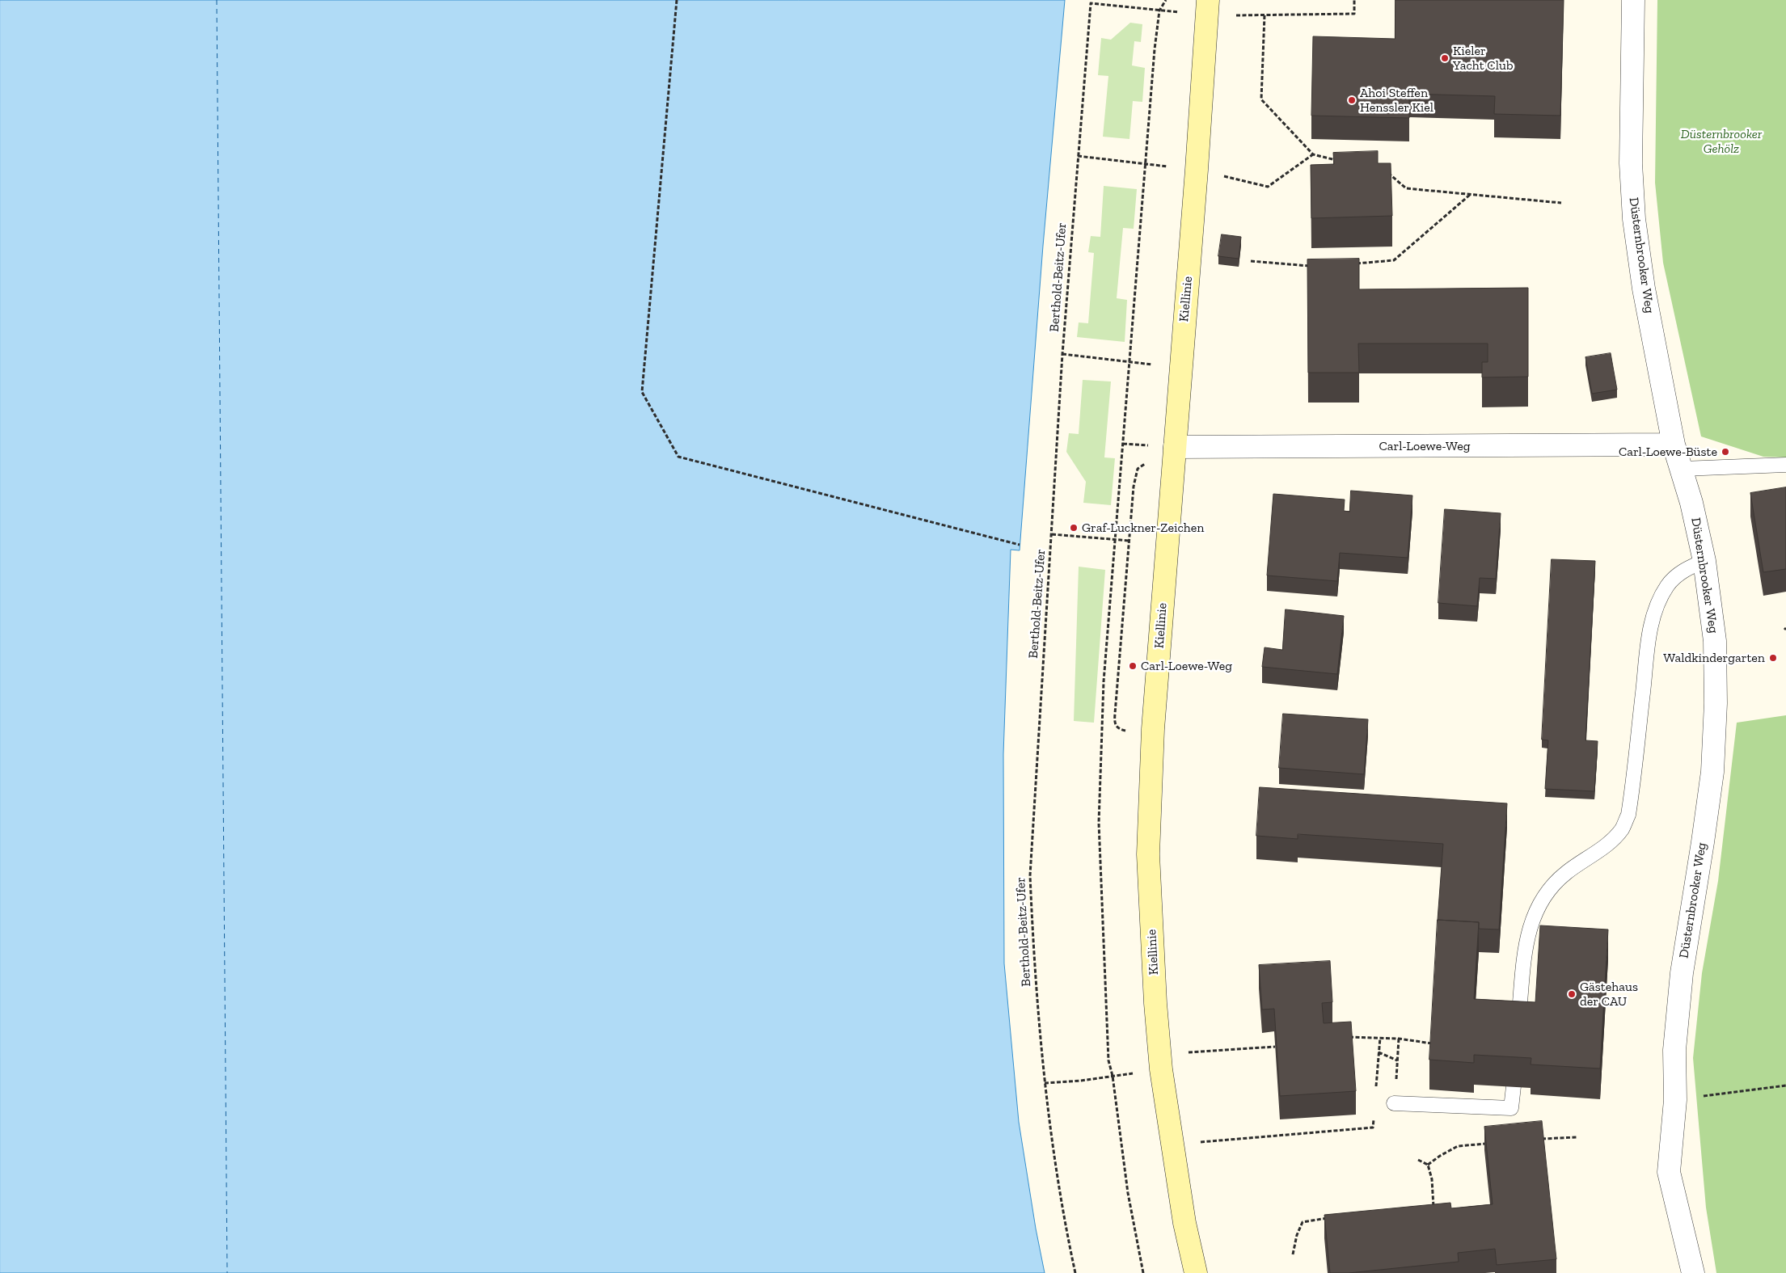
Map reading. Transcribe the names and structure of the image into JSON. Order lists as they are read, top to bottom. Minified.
{"streets":{"street":["Düsternbrooker Weg","Kiellinie","Carl-Loewe-Weg"],"path":["Berthold-Beitz-Ufer"]},"crossings":[["Düsternbrooker Weg","Carl-Loewe-Weg"],["Kiellinie","Carl-Loewe-Weg"]],"parks":["Düsternbrooker Gehölz"],"places":["Kieler Yacht Club","Ahoi Steffen Henssler Kiel","Carl-Loewe-Büste","Graf-Luckner-Zeichen","Waldkindergarten","Carl-Loewe-Weg","Gästehaus der CAU"]}
